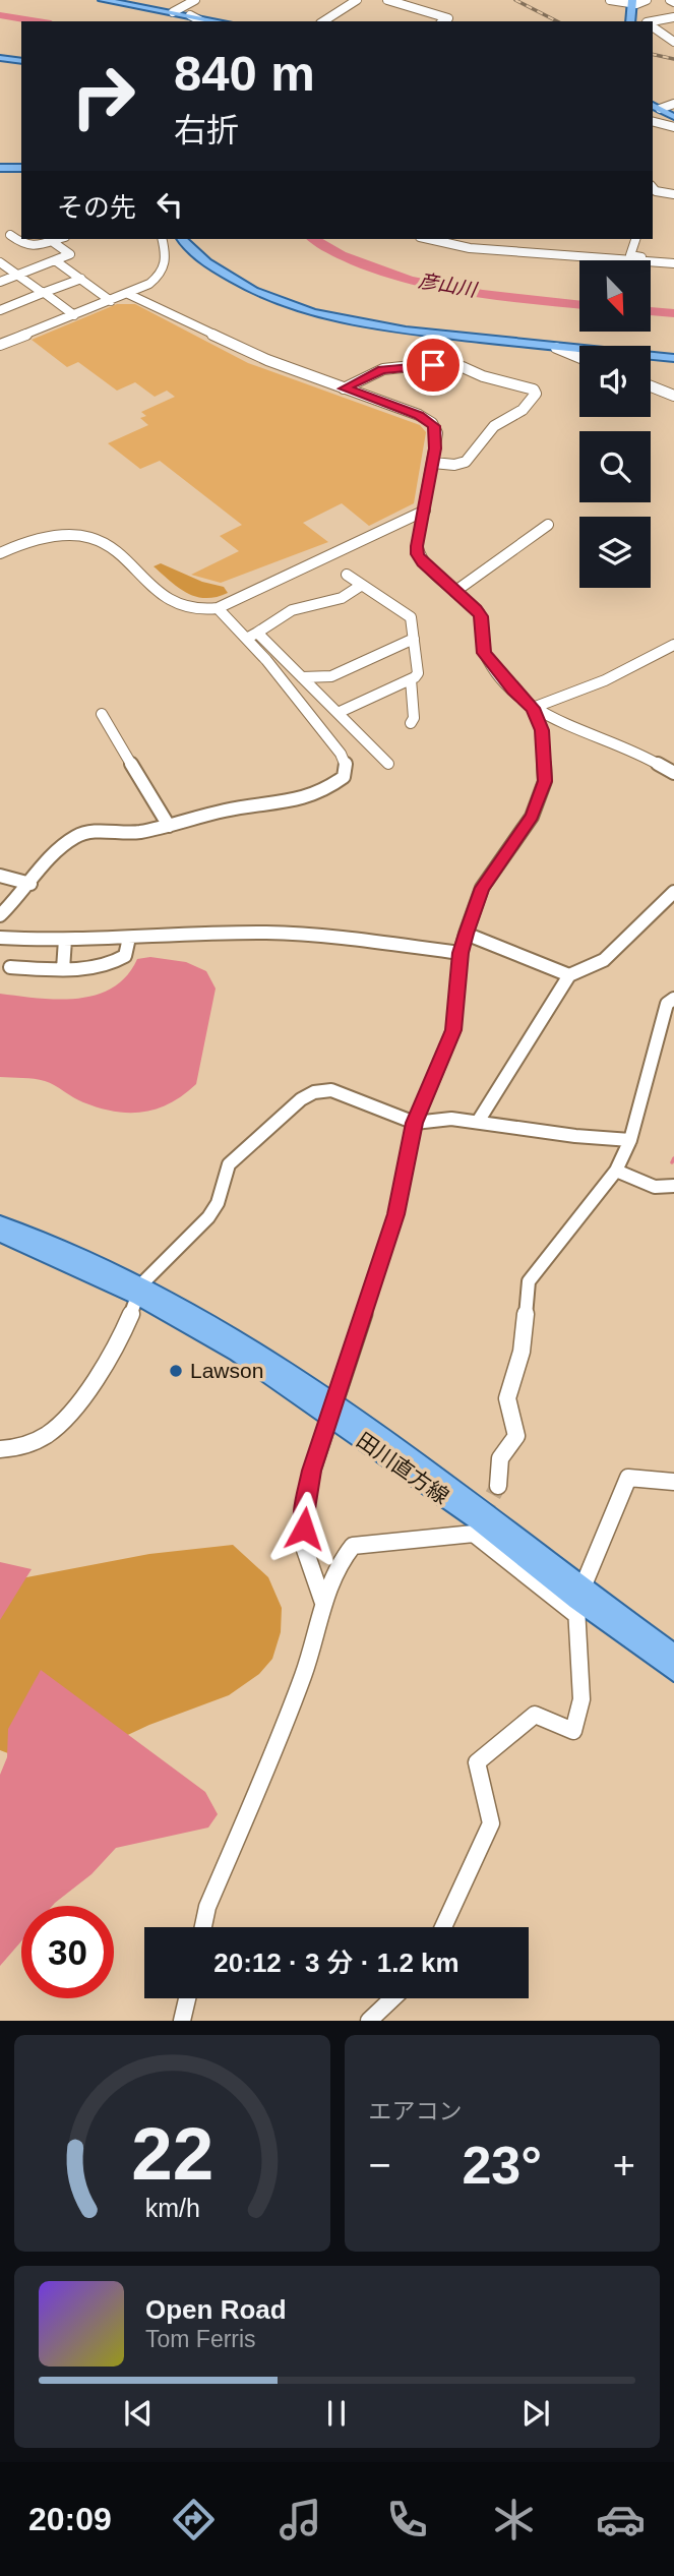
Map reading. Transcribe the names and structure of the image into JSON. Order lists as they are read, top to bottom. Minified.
{"streets":{"main road":["田川直方線"]},"water":["彦山川"],"places":["Lawson"],"north":"bottom right","page":{"turn":["840 m","右折"],"then":"その先","limit":"30","trip":"20:12 · 3 分 · 1.2 km","tile":"エアコン","heat":["−","23°","+"],"song":["Open Road","Tom Ferris"],"tabs":"20:09","gauge":["22","km/h"]}}
